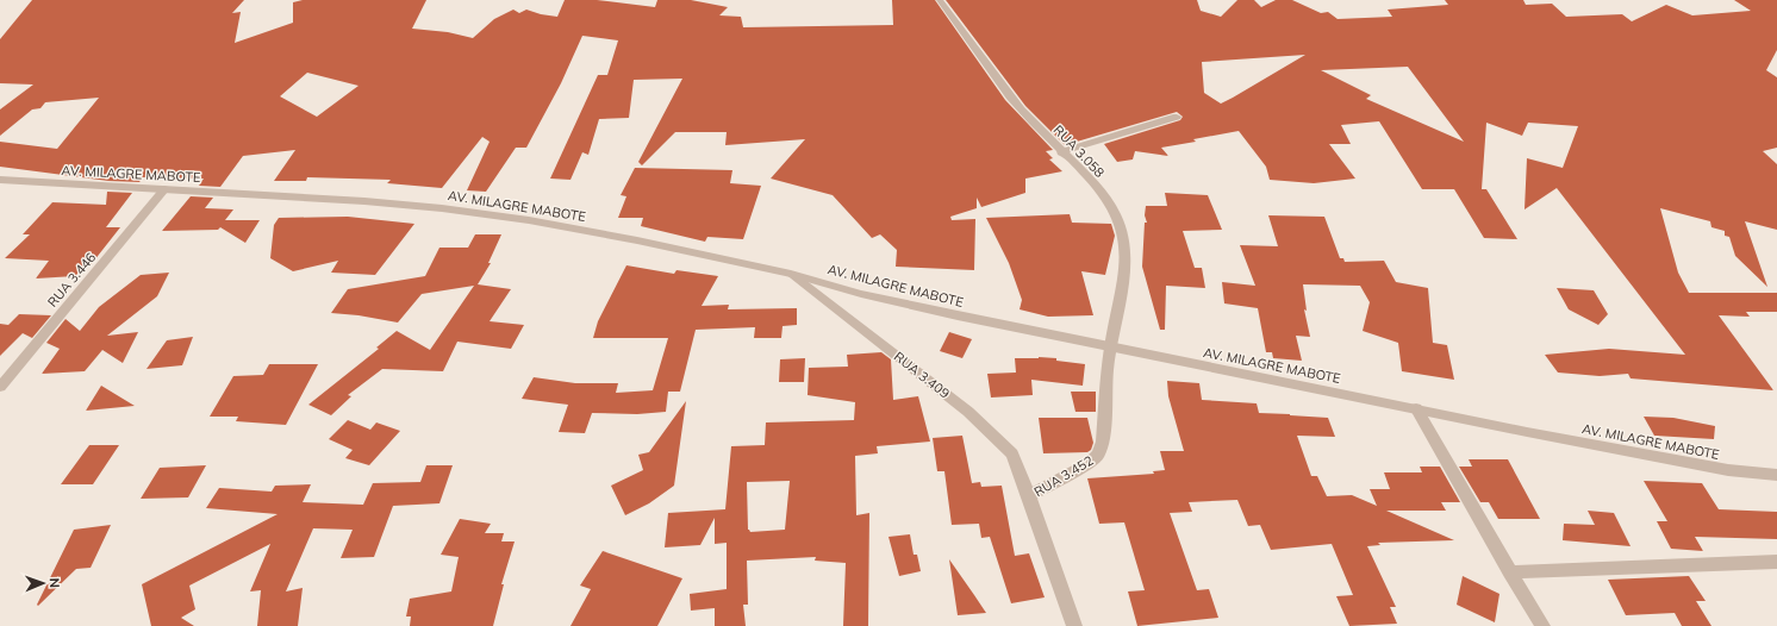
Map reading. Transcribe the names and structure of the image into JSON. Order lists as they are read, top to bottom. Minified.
{"streets":{"street":["RUA 3.058","AV. MILAGRE MABOTE","RUA 3.446","RUA 3.409","RUA 3.452"]},"crossings":[["RUA 3.058","AV. MILAGRE MABOTE"],["RUA 3.058","RUA 3.452"],["AV. MILAGRE MABOTE","RUA 3.446"],["AV. MILAGRE MABOTE","RUA 3.409"],["AV. MILAGRE MABOTE","RUA 3.452"],["RUA 3.409","RUA 3.452"]],"north":"right"}
